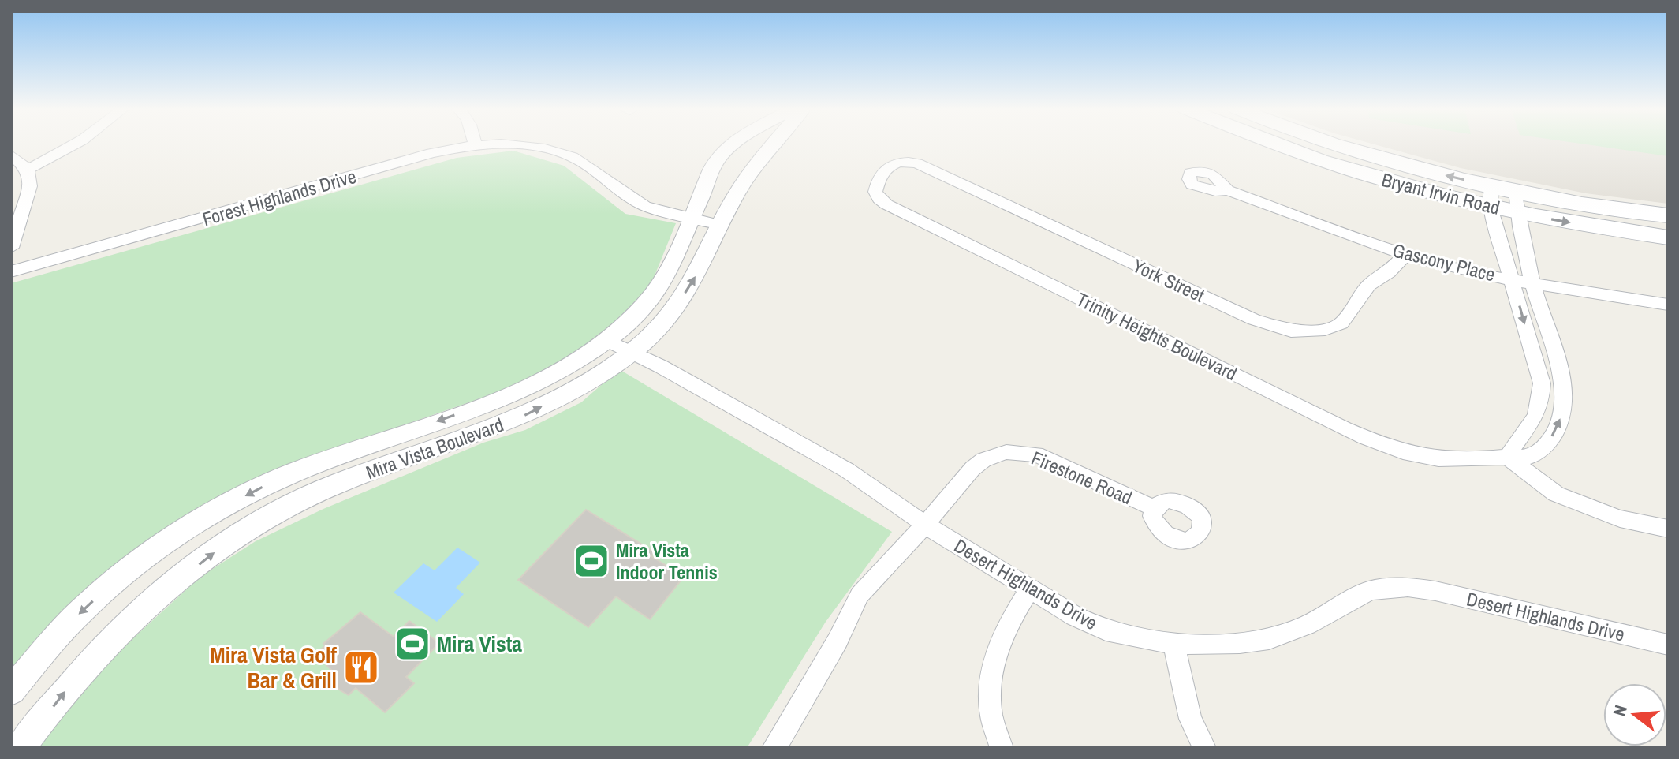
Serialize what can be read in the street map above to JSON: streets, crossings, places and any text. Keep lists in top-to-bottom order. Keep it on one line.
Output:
{"streets":{"main road":["Bryant Irvin Road"],"street":["Forest Highlands Drive","Gascony Place","York Street","Trinity Heights Boulevard","Mira Vista Boulevard","Firestone Road","Desert Highlands Drive"]},"crossings":[["Bryant Irvin Road","Trinity Heights Boulevard"],["Forest Highlands Drive","Mira Vista Boulevard"],["Gascony Place","York Street"],["Gascony Place","Trinity Heights Boulevard"],["York Street","Trinity Heights Boulevard"],["Mira Vista Boulevard","Desert Highlands Drive"],["Firestone Road","Desert Highlands Drive"]],"places":{"sports":["Mira Vista Indoor Tennis","Mira Vista"],"restaurant":["Mira Vista Golf Bar & Grill"]},"north":"left"}
